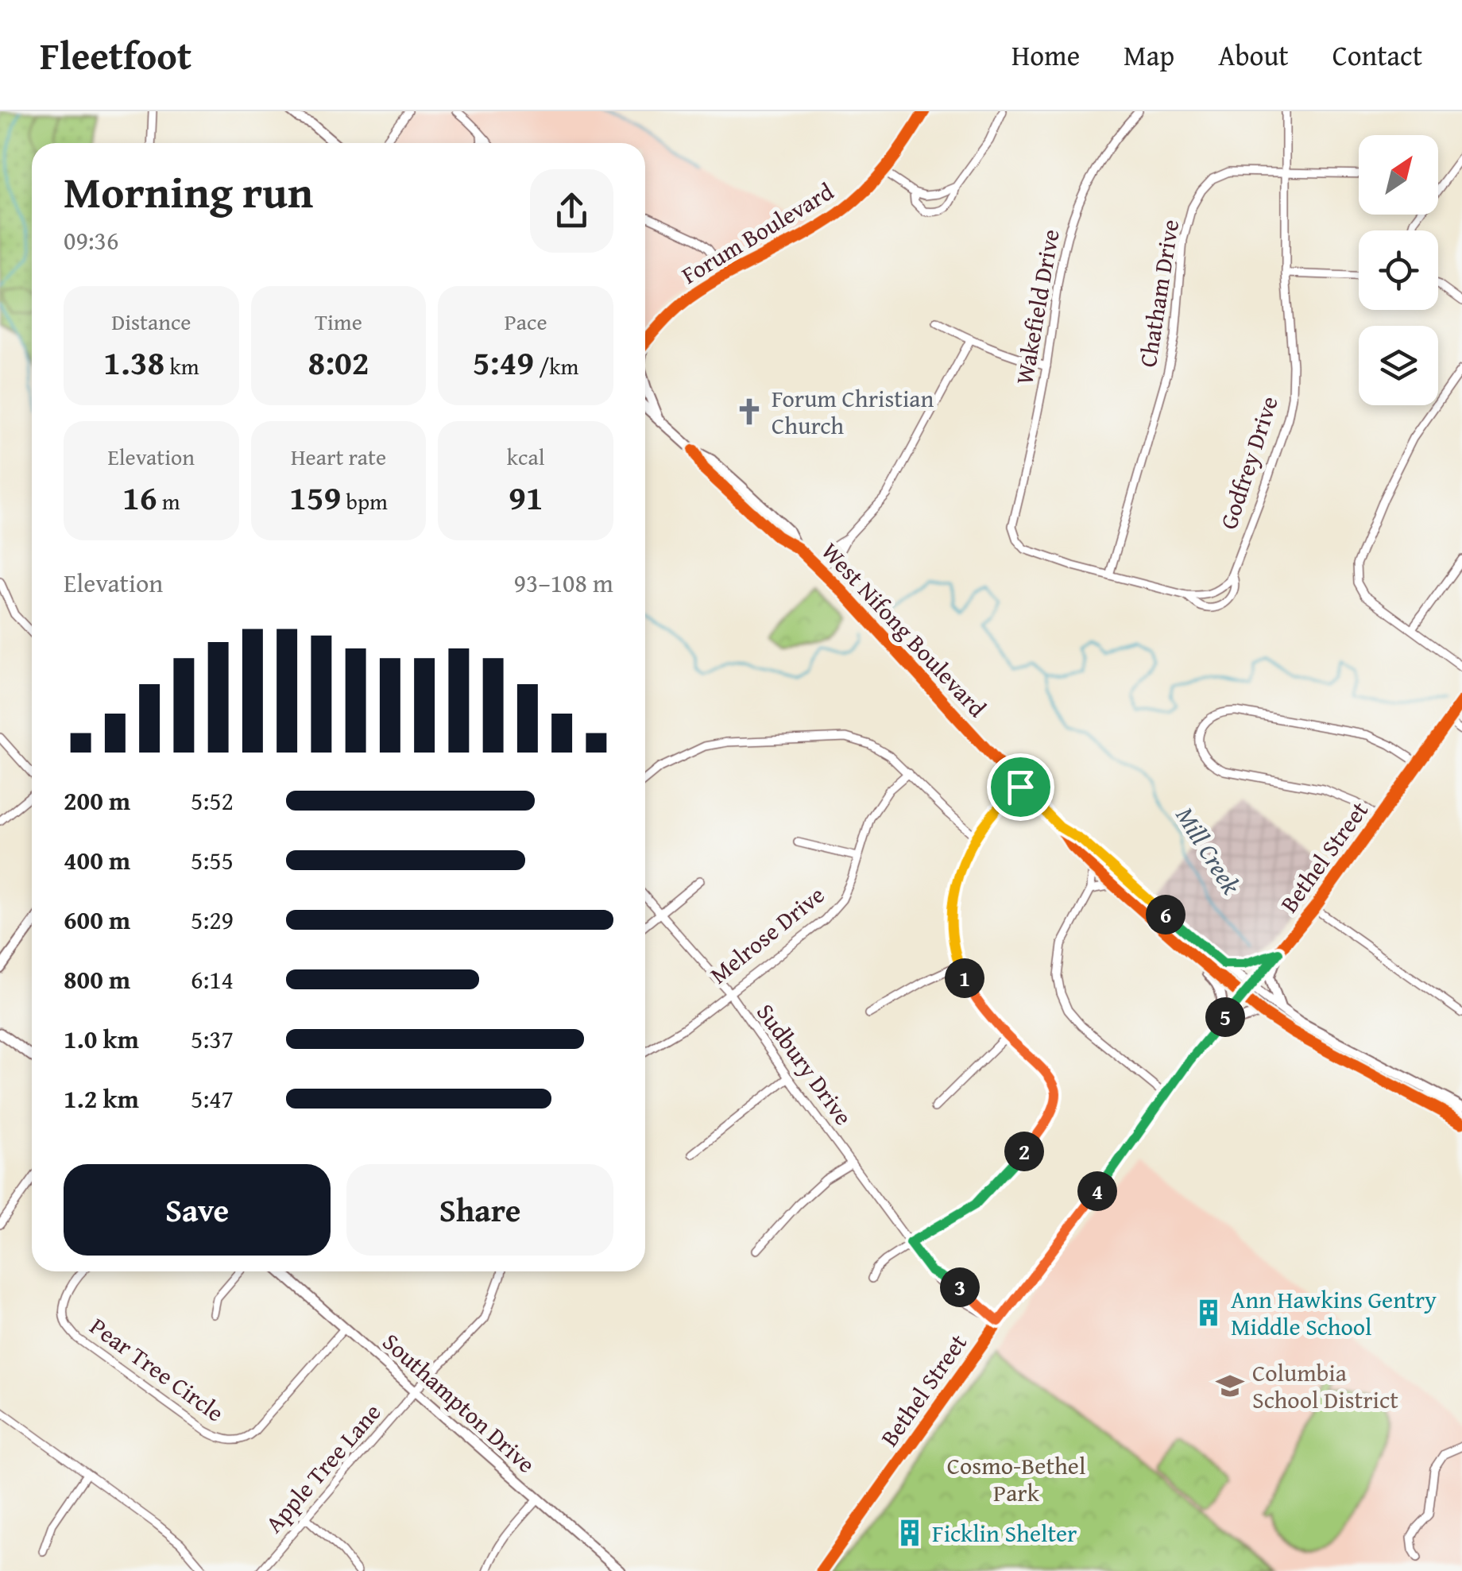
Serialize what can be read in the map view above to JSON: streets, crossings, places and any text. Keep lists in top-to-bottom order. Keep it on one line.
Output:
{"streets":{"main road":["Forum Boulevard","West Nifong Boulevard","Bethel Street","Southampton Drive"],"street":["Chatham Drive","Wakefield Drive","Godfrey Drive","Melrose Drive","Sudbury Drive","Pear Tree Circle","Apple Tree Lane"]},"crossings":[["Chatham Drive","Wakefield Drive"],["Chatham Drive","Godfrey Drive"],["West Nifong Boulevard","Bethel Street"],["Bethel Street","Sudbury Drive"],["Melrose Drive","Sudbury Drive"],["Pear Tree Circle","Southampton Drive"],["Southampton Drive","Apple Tree Lane"]],"water":["Mill Creek"],"parks":["Cosmo-Bethel Park"],"places":{"church":["Forum Christian Church"],"building":["Ann Hawkins Gentry Middle School","Ficklin Shelter"],"school or university":["Columbia School District"]},"north":"top right","page":{"header":"Fleetfoot","nav":["Home","Map","About","Contact"],"heading":["Morning run","09:36"],"stats":[["Distance","1.38 km"],["Time","8:02"],["Pace","5:49 /km"],["Elevation","16 m"],["Heart rate","159 bpm"],["kcal","91"]],"chart":["Elevation","93–108 m"],"list":[{"name":"200 m","note":"5:52"},{"name":"400 m","note":"5:55"},{"name":"600 m","note":"5:29"},{"name":"800 m","note":"6:14"},{"name":"1.0 km","note":"5:37"},{"name":"1.2 km","note":"5:47"}],"pins":["6","1","5","2","4","3"],"buttons":["Save","Share"]}}
